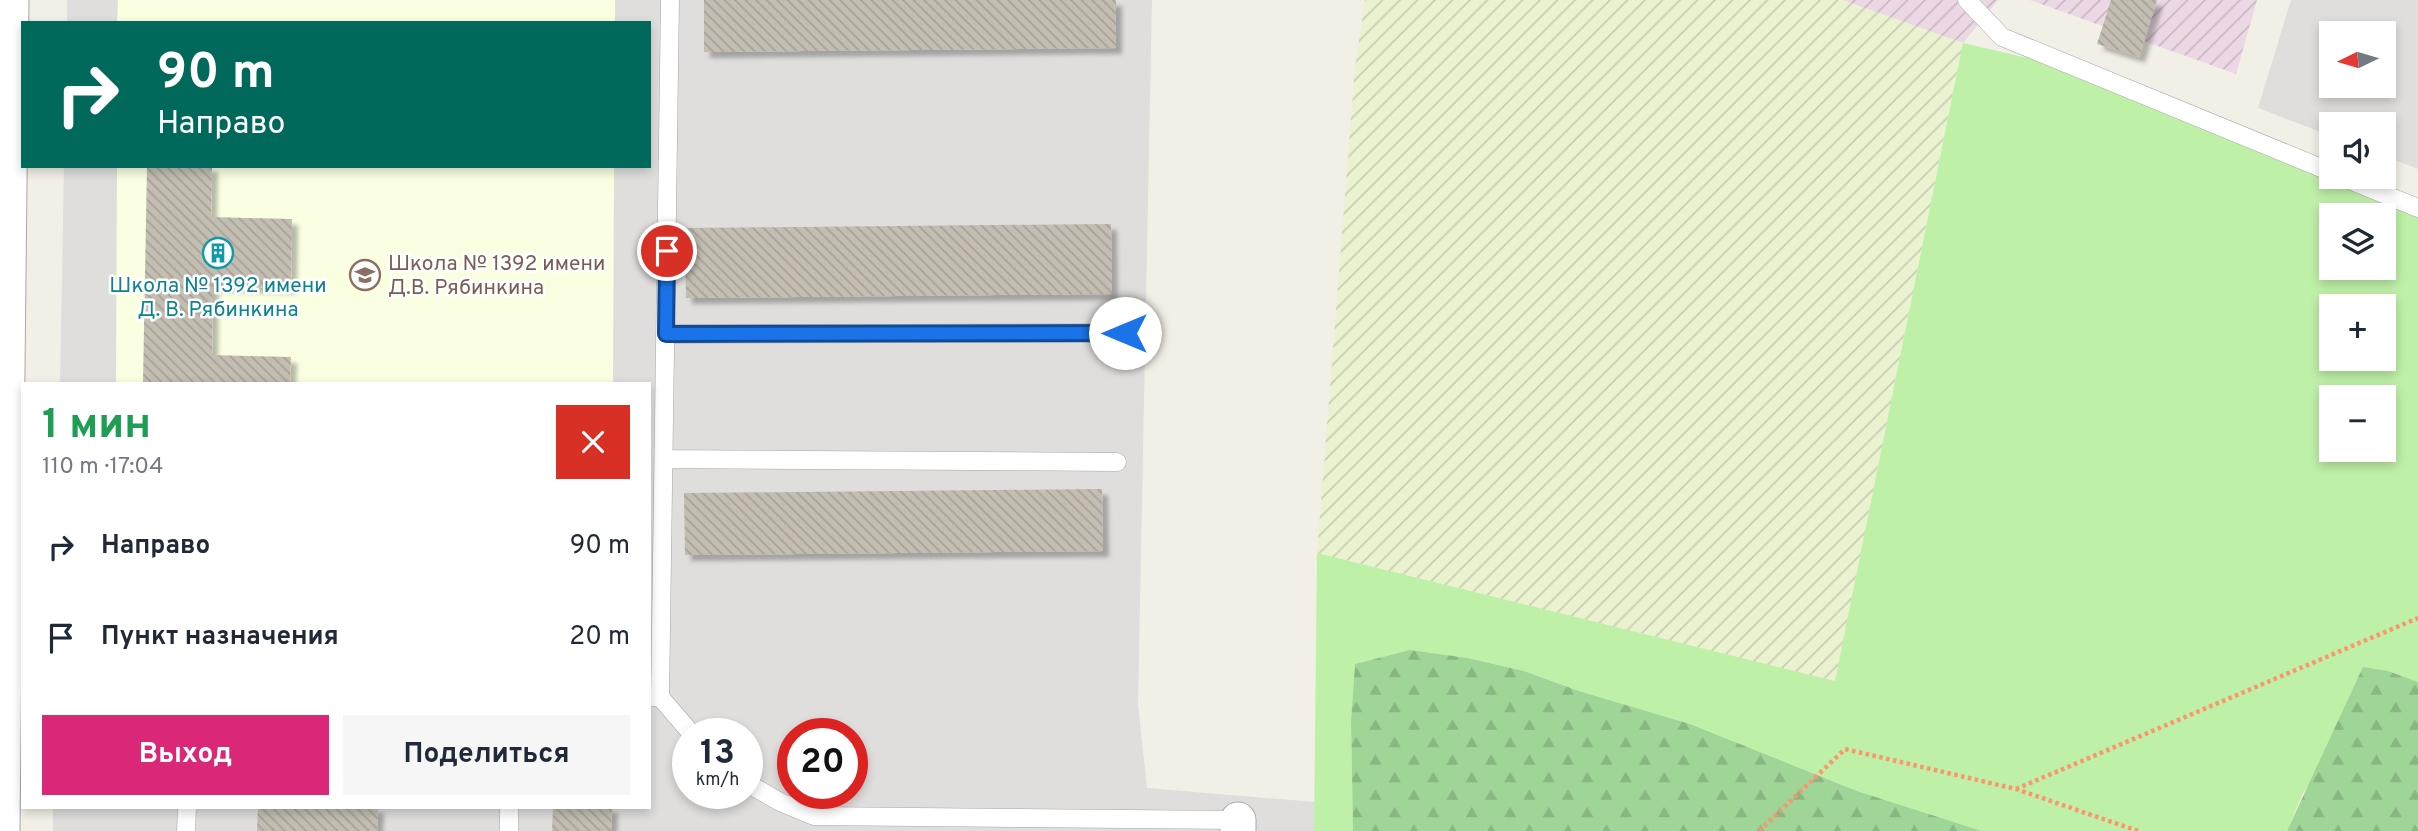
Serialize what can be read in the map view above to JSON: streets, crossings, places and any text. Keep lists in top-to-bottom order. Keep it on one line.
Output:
{"places":{"building":["Школа № 1392 имени Д. В. Рябинкина"],"school or university":["Школа № 1392 имени Д.В. Рябинкина"]},"north":"left","page":{"map_buttons":["+","−"],"turn":["90 m","Направо"],"heading":["1 мин","110 m · 17:04"],"list":[{"name":"Направо","value":"90 m"},{"name":"Пункт назначения","value":"20 m"}],"buttons":["Выход","Поделиться"],"speed":"13 km/h","limit":"20"}}
